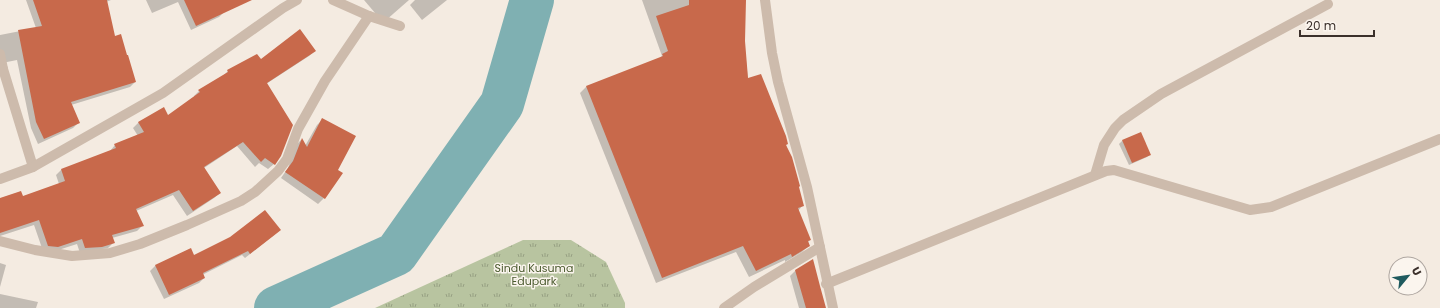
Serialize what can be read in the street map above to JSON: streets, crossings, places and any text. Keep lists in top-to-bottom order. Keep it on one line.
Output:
{"parks":["Sindu Kusuma Edupark"],"scale_bar":"20 m","north":"top right"}
